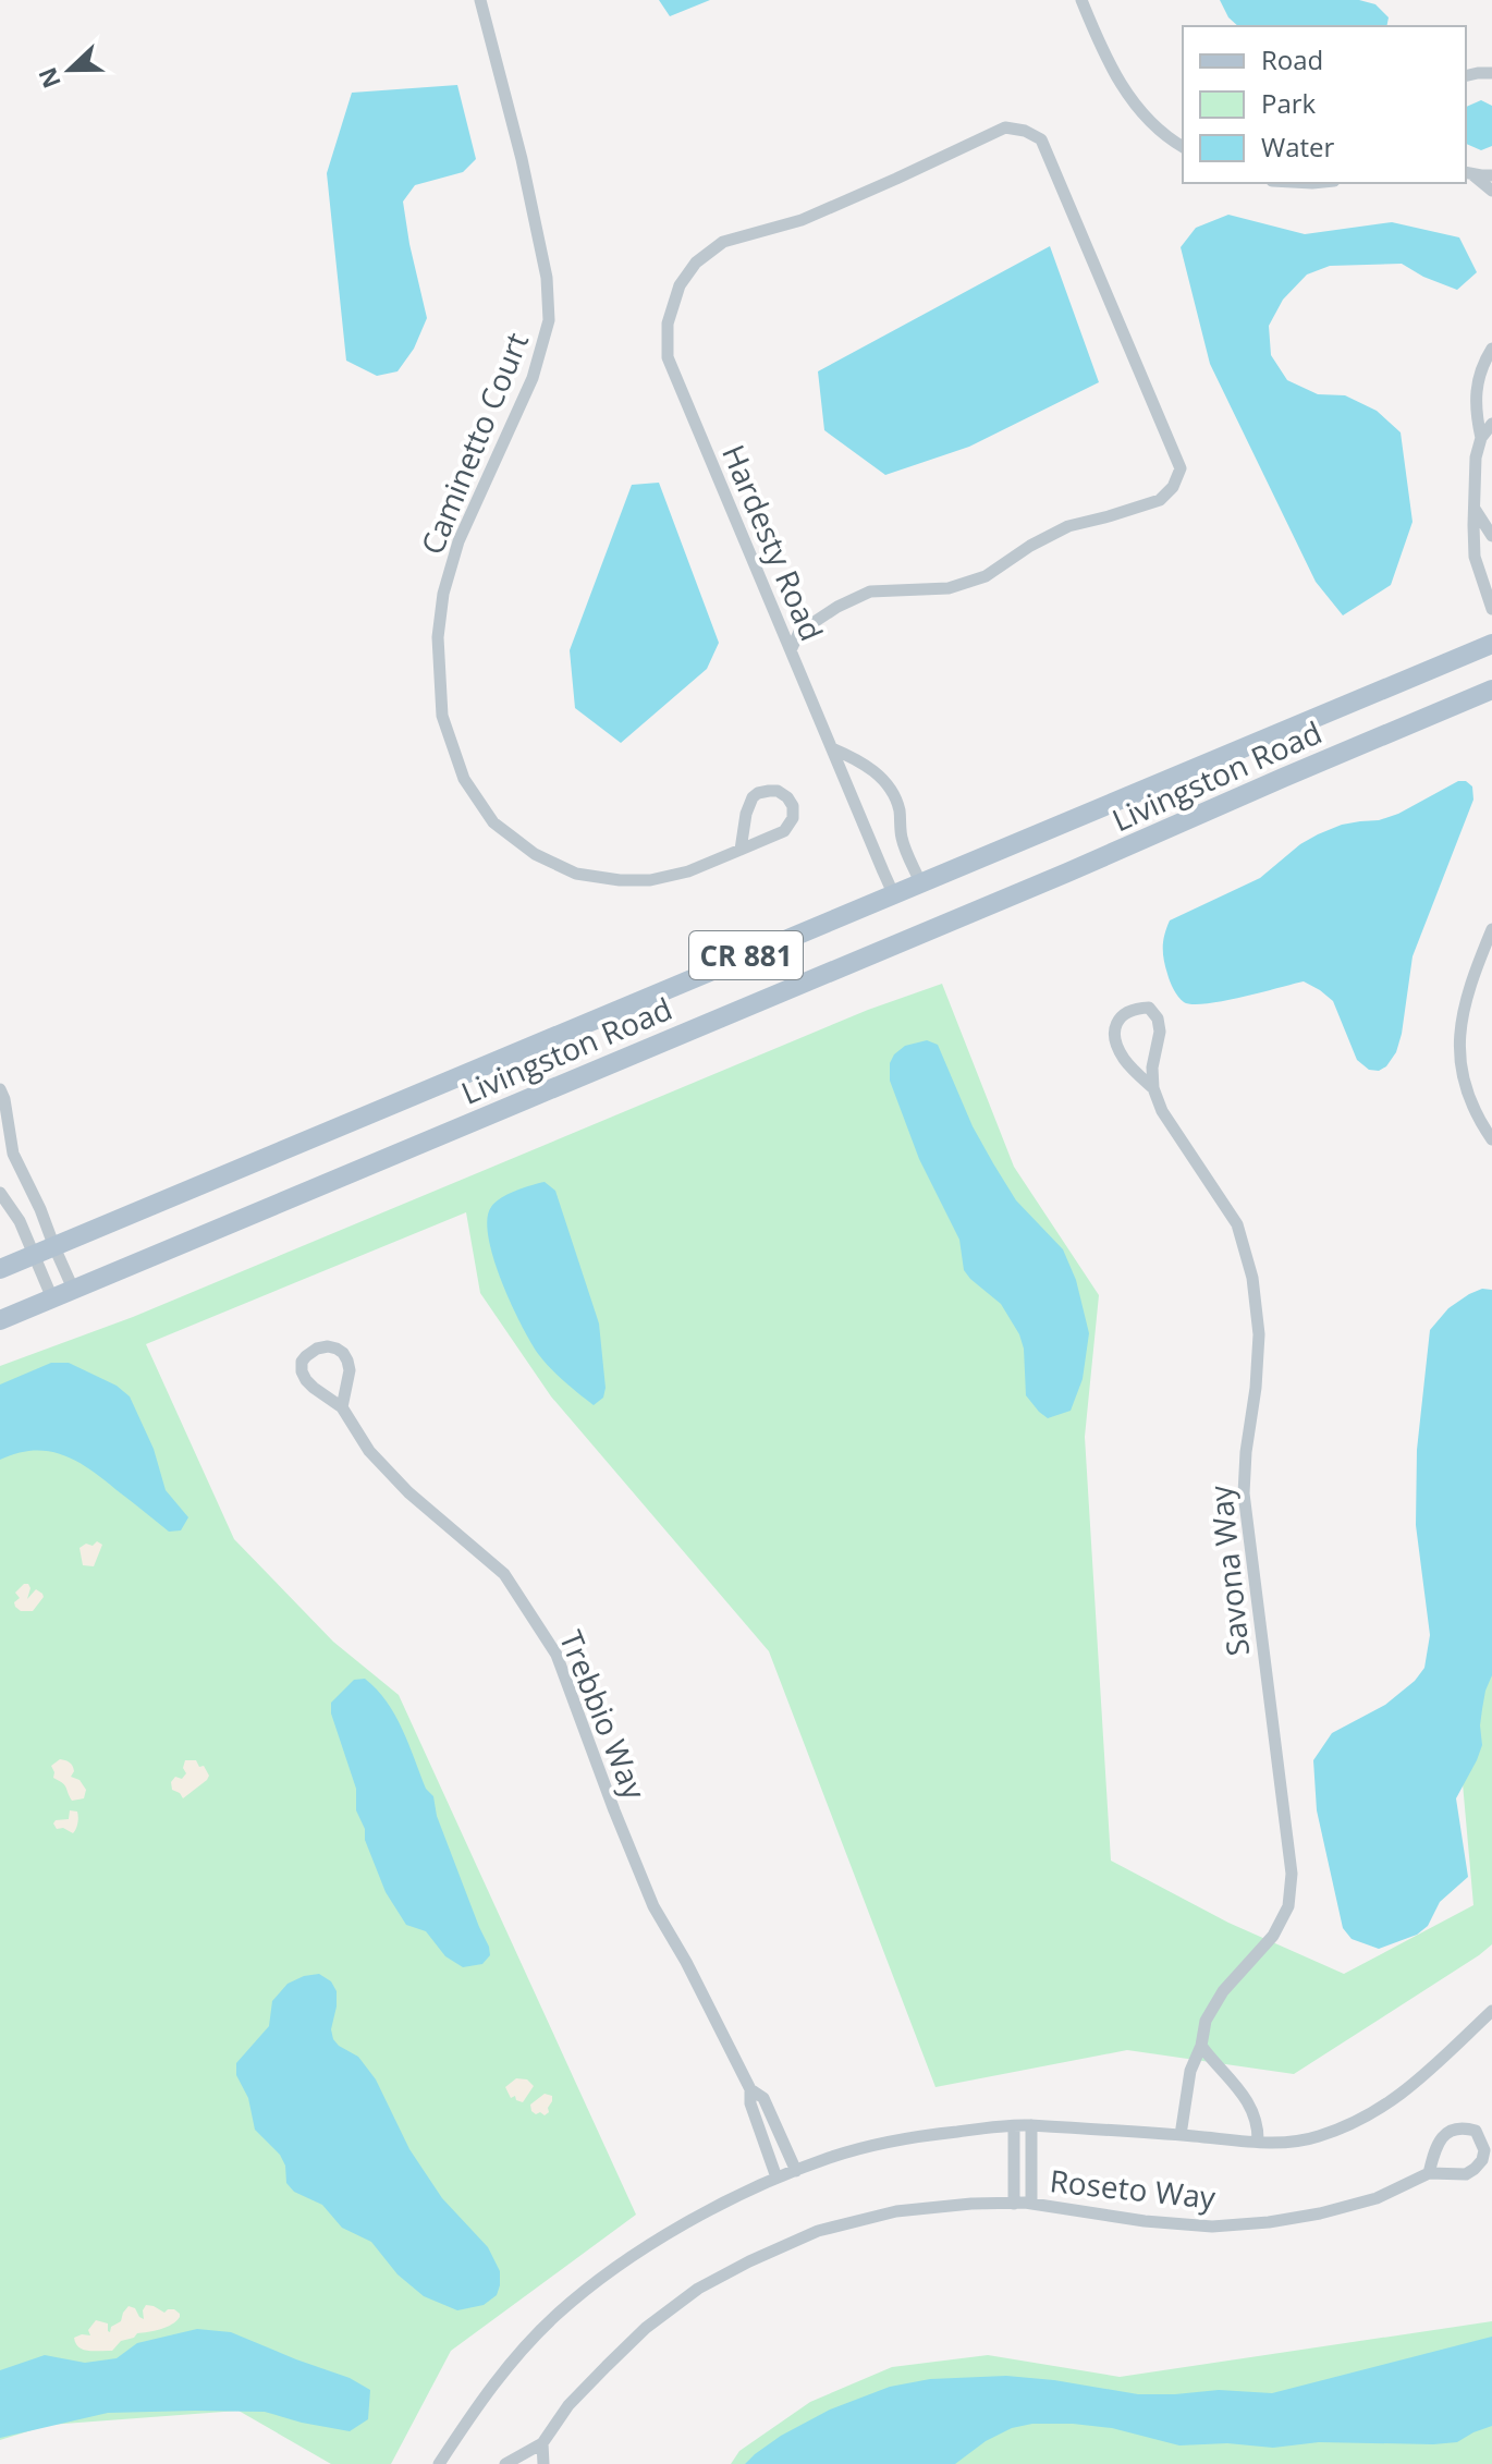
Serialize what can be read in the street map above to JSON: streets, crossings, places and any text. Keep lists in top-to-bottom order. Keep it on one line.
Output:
{"streets":{"main road":["Livingston Road","CR 881"],"street":["Caminetto Court","Hardesty Road","Savona Way","Trebbio Way","Roseto Way"]},"crossings":[["Hardesty Road","Livingston Road"]],"legend":["Road","Park","Water"],"north":"left"}
